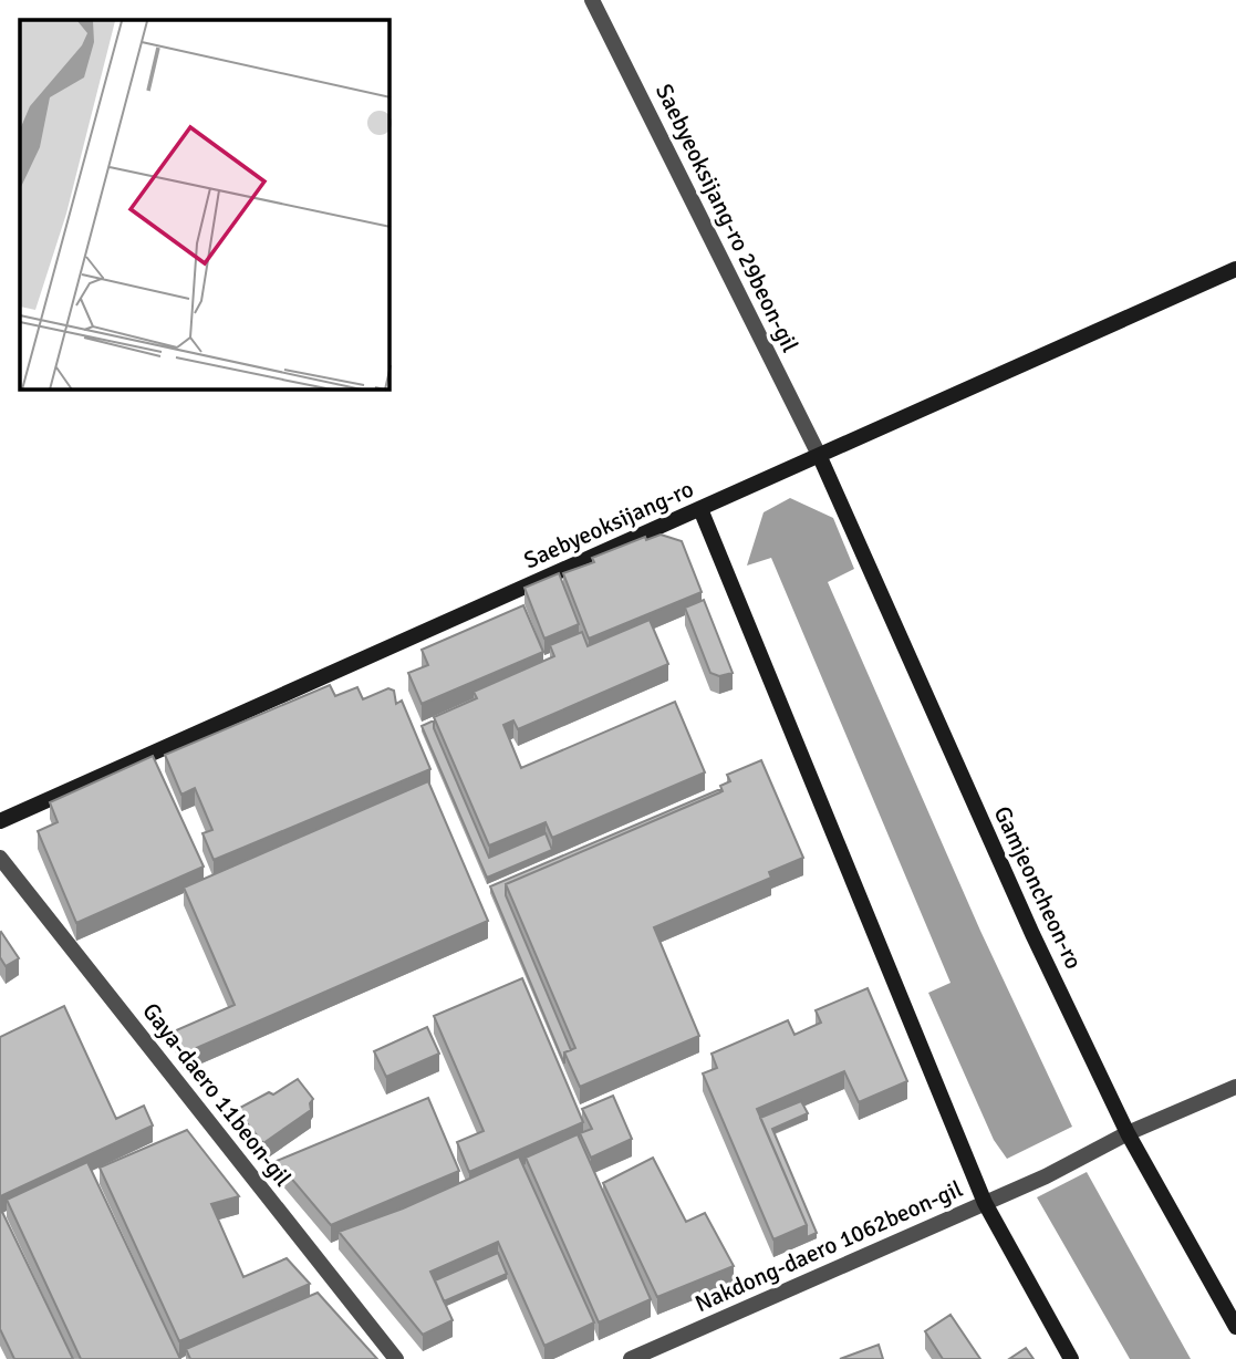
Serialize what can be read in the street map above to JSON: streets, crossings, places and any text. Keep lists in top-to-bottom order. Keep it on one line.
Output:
{"streets":{"street":["Saebyeoksijang-ro 29beon-gil","Saebyeoksijang-ro","Gamjeoncheon-ro","Gaya-daero 11beon-gil","Nakdong-daero 1062beon-gil"]},"crossings":[["Saebyeoksijang-ro 29beon-gil","Saebyeoksijang-ro"],["Saebyeoksijang-ro 29beon-gil","Gamjeoncheon-ro"],["Saebyeoksijang-ro","Gamjeoncheon-ro"],["Gamjeoncheon-ro","Nakdong-daero 1062beon-gil"]]}
